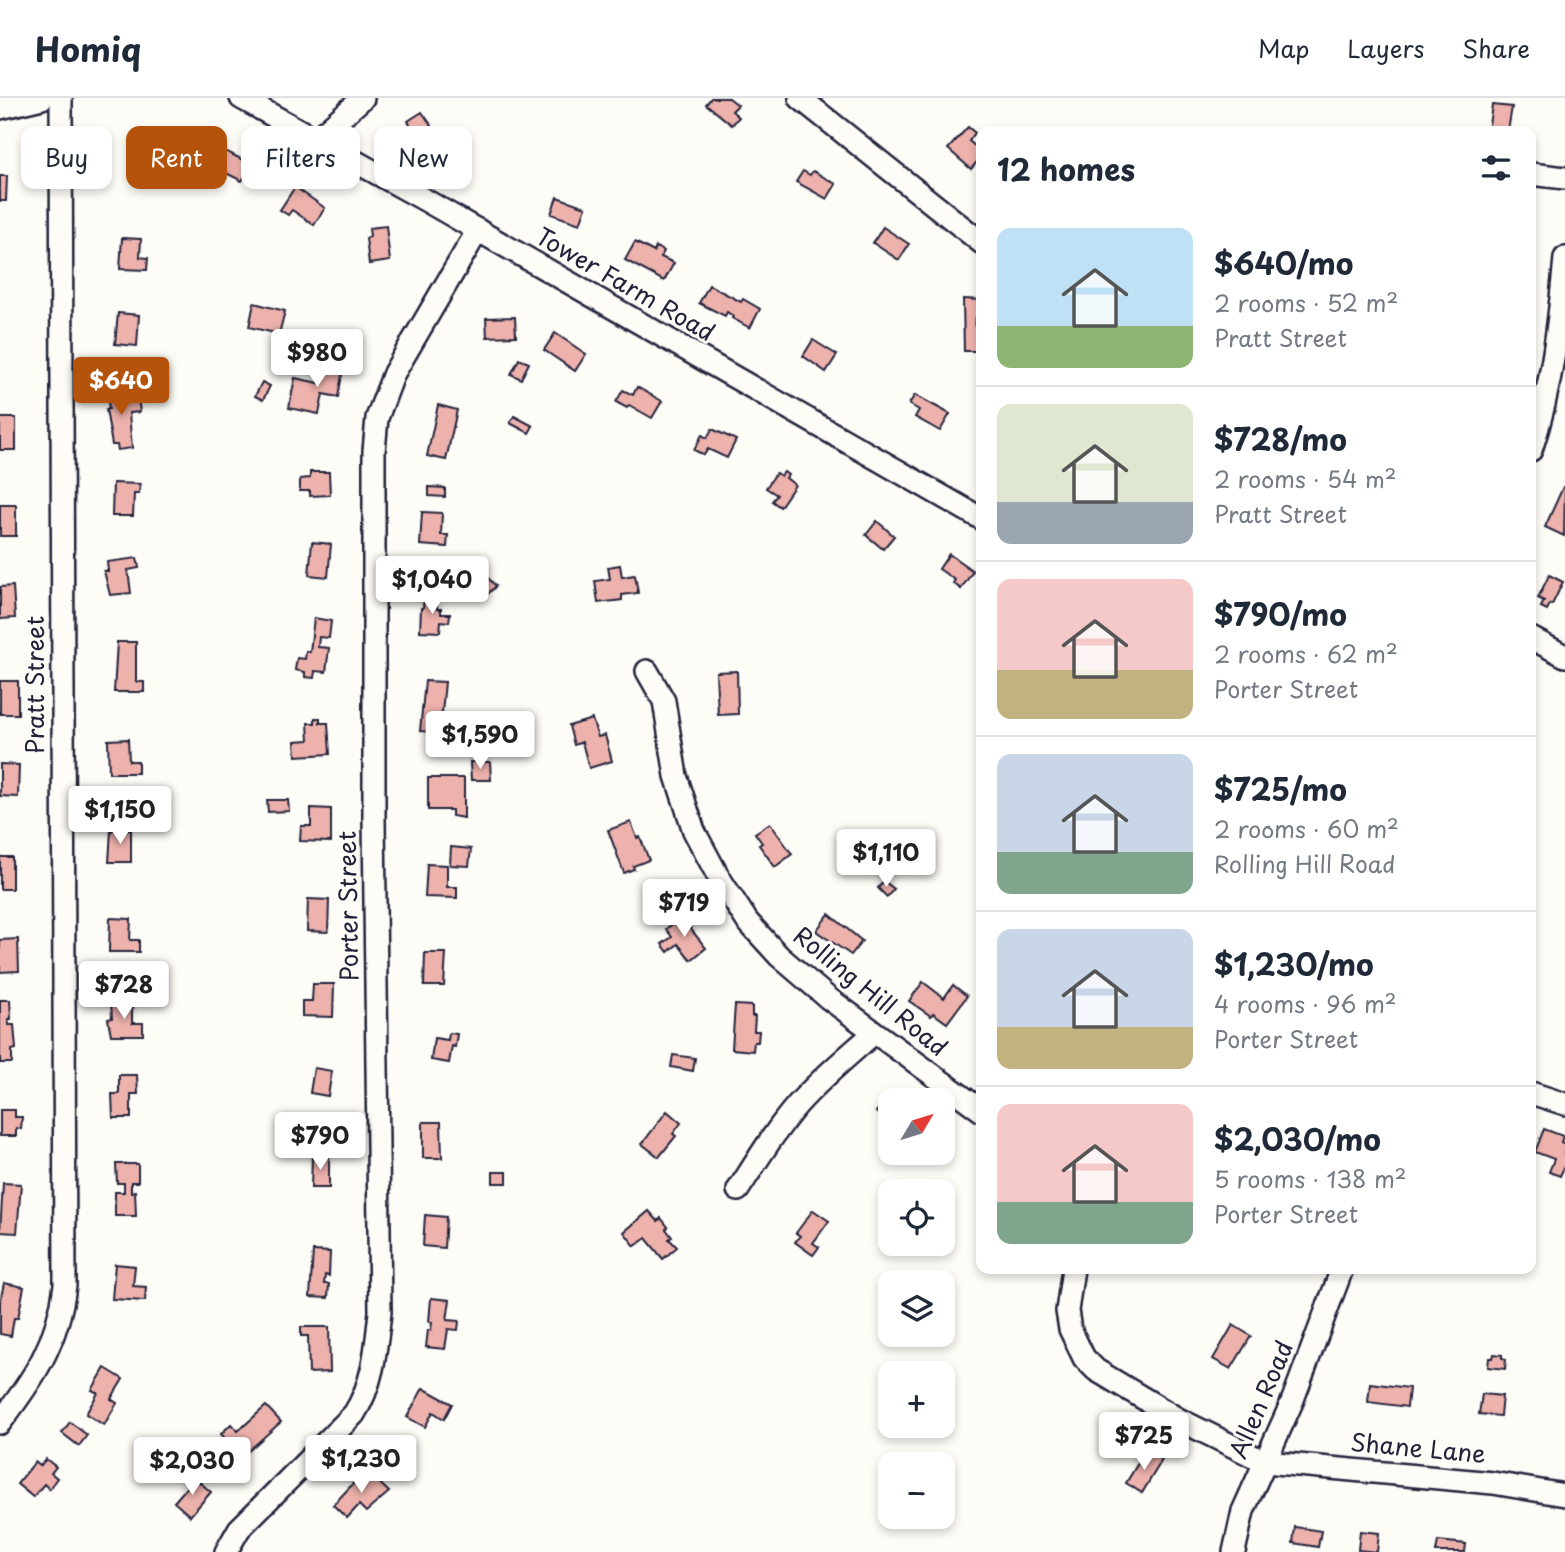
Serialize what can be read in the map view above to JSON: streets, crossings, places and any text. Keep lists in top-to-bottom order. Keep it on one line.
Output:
{"streets":{"street":["Tower Farm Road","Pratt Street","Porter Street","Rolling Hill Road","Allen Road","Shane Lane"]},"crossings":[["Tower Farm Road","Porter Street"],["Allen Road","Shane Lane"]],"north":"top right","page":{"header":"Homiq","nav":["Map","Layers","Share"],"chip":["Buy","Rent","Filters","New"],"heading":"12 homes","list":[{"name":"$640/mo","note":"2 rooms · 52 m² · Pratt Street"},{"name":"$728/mo","note":"2 rooms · 54 m² · Pratt Street"},{"name":"$790/mo","note":"2 rooms · 62 m² · Porter Street"},{"name":"$725/mo","note":"2 rooms · 60 m² · Rolling Hill Road"},{"name":"$1,230/mo","note":"4 rooms · 96 m² · Porter Street"},{"name":"$2,030/mo","note":"5 rooms · 138 m² · Porter Street"}],"price":["$980","$640","$1,040","$1,590","$1,150","$1,110","$719","$728","$790","$725","$1,230","$2,030"],"map_buttons":["+","−"]}}
